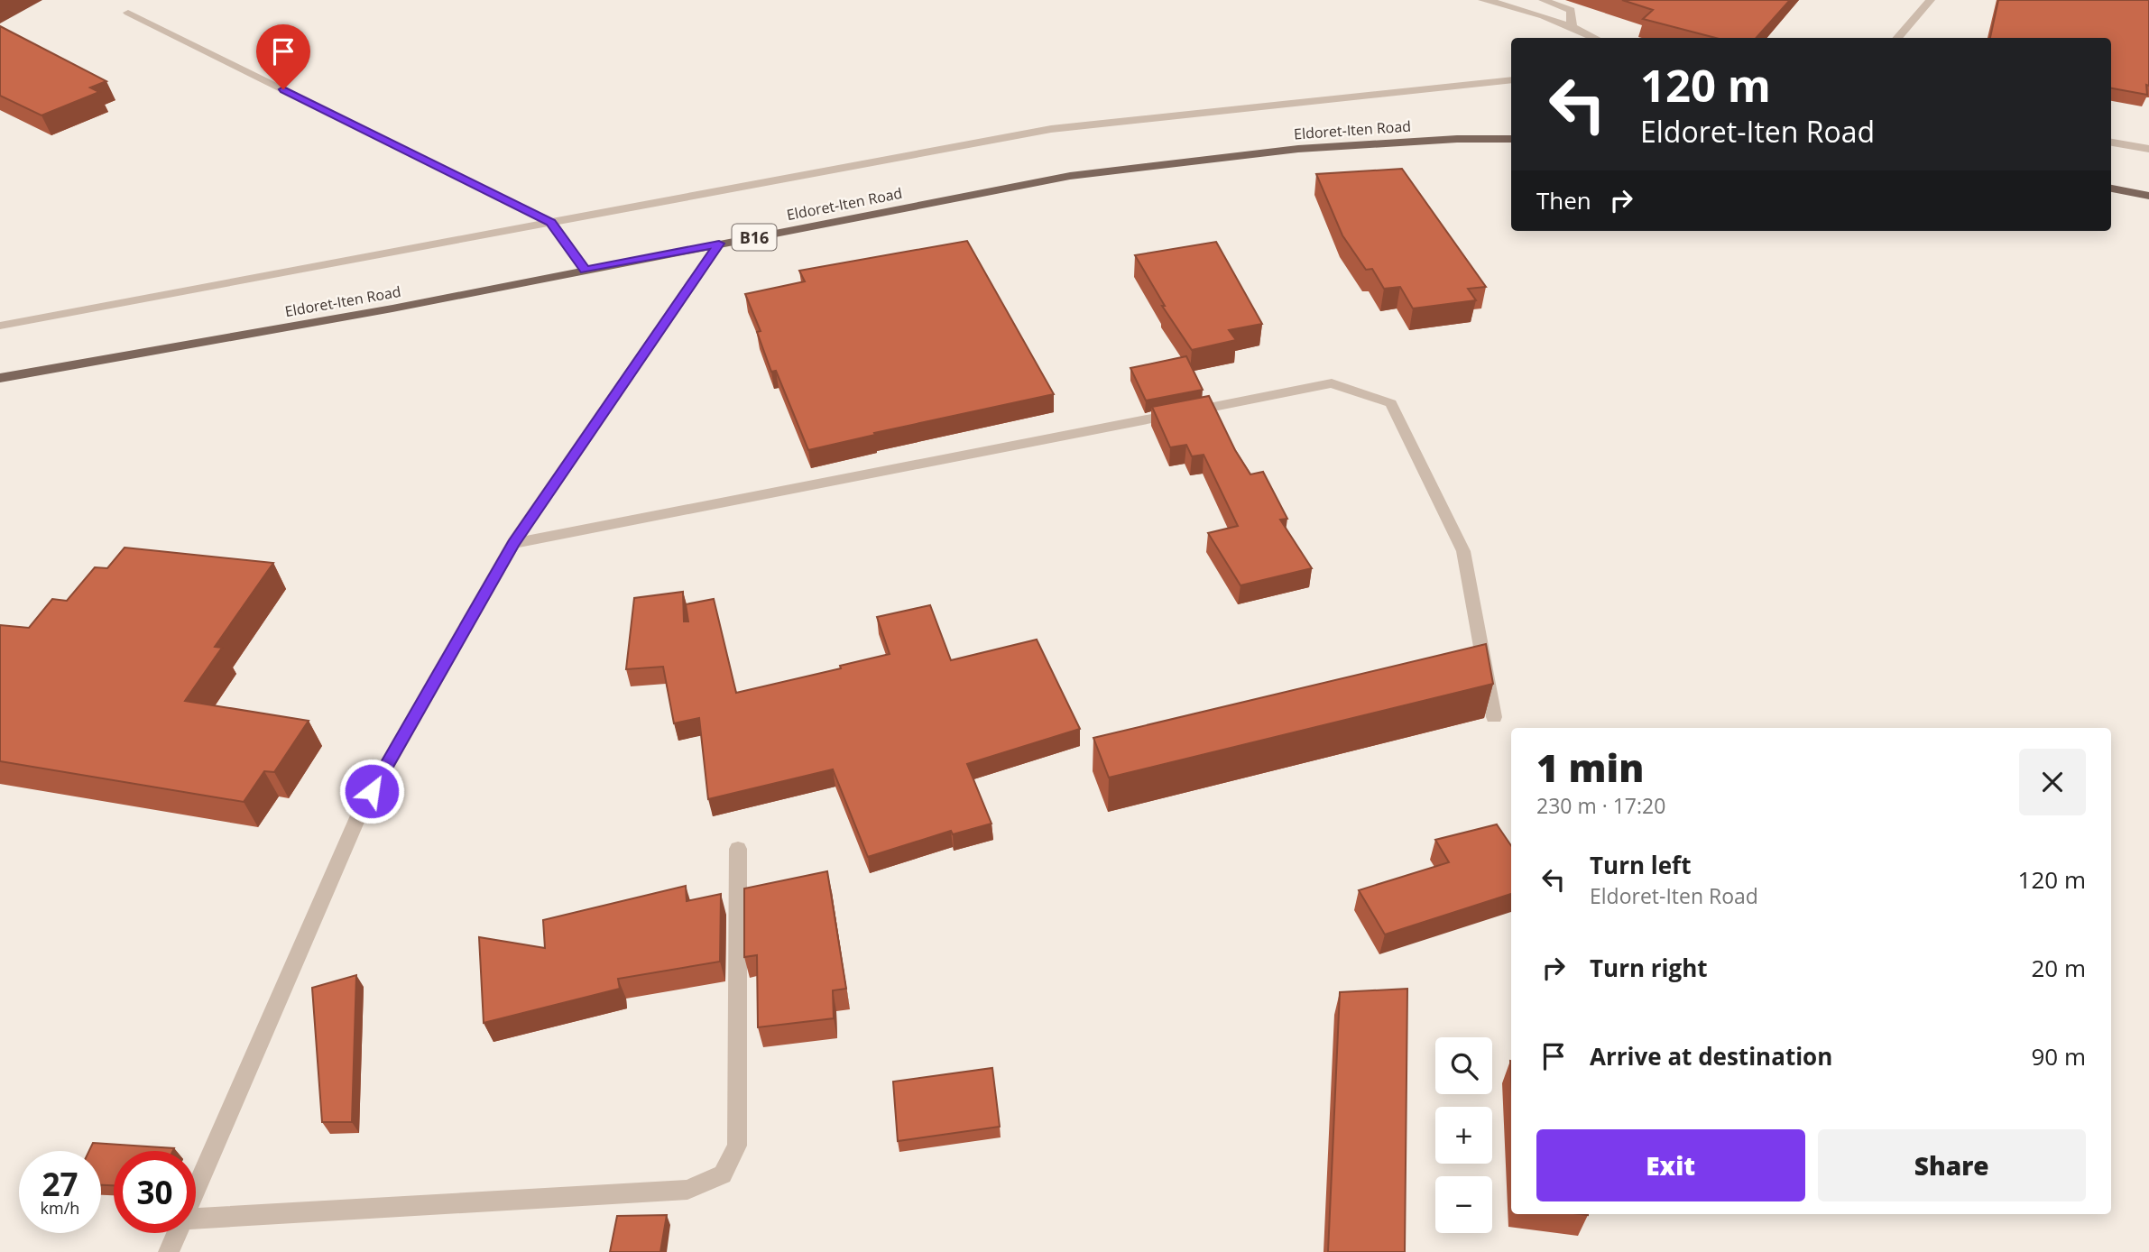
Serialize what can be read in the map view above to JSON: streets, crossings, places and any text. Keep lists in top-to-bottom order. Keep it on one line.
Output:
{"streets":{"main road":["Eldoret-Iten Road","B16"]},"page":{"turn":["120 m","Eldoret-Iten Road"],"then":"Then","heading":["1 min","230 m · 17:20"],"list":[{"name":"Turn left","note":"Eldoret-Iten Road","value":"120 m"},{"name":"Turn right","value":"20 m"},{"name":"Arrive at destination","value":"90 m"}],"map_buttons":["+","−"],"buttons":["Exit","Share"],"speed":"27 km/h","limit":"30"}}
